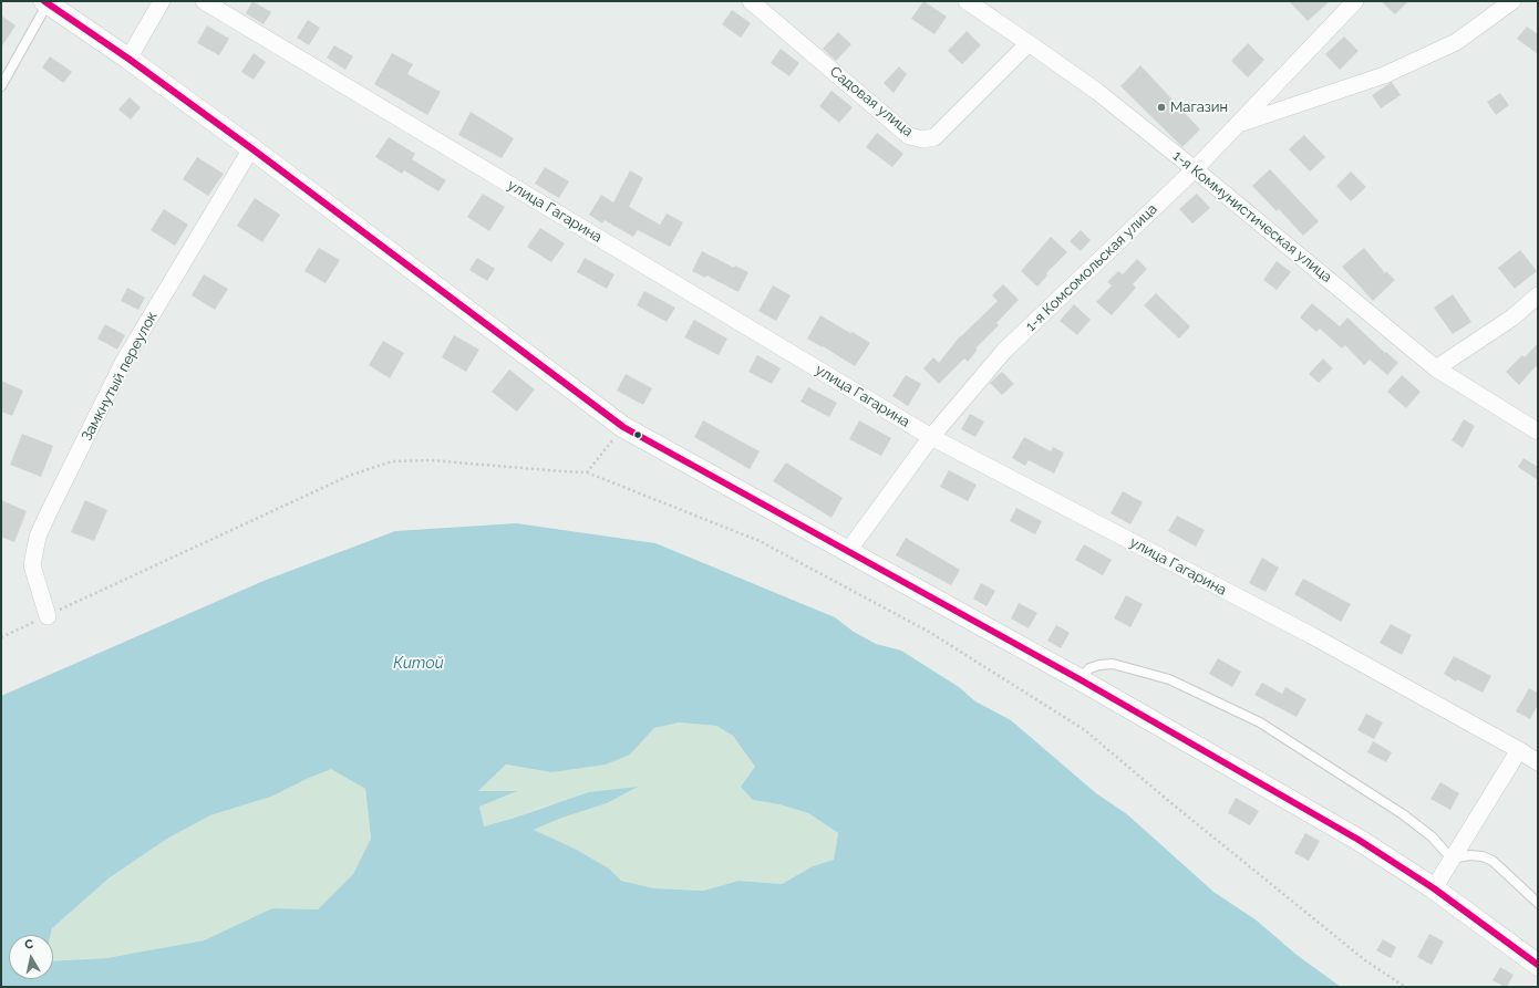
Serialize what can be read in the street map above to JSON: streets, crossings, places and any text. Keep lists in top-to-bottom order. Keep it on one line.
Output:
{"streets":{"street":["Садовая улица","улица Гагарина","1-я Коммунистическая улица","1-я Комсомольская улица","Замкнутый переулок"]},"crossings":[["Садовая улица","1-я Коммунистическая улица"],["улица Гагарина","1-я Комсомольская улица"],["1-я Коммунистическая улица","1-я Комсомольская улица"]],"water":["Китой"],"places":["Магазин"],"north":"top"}
